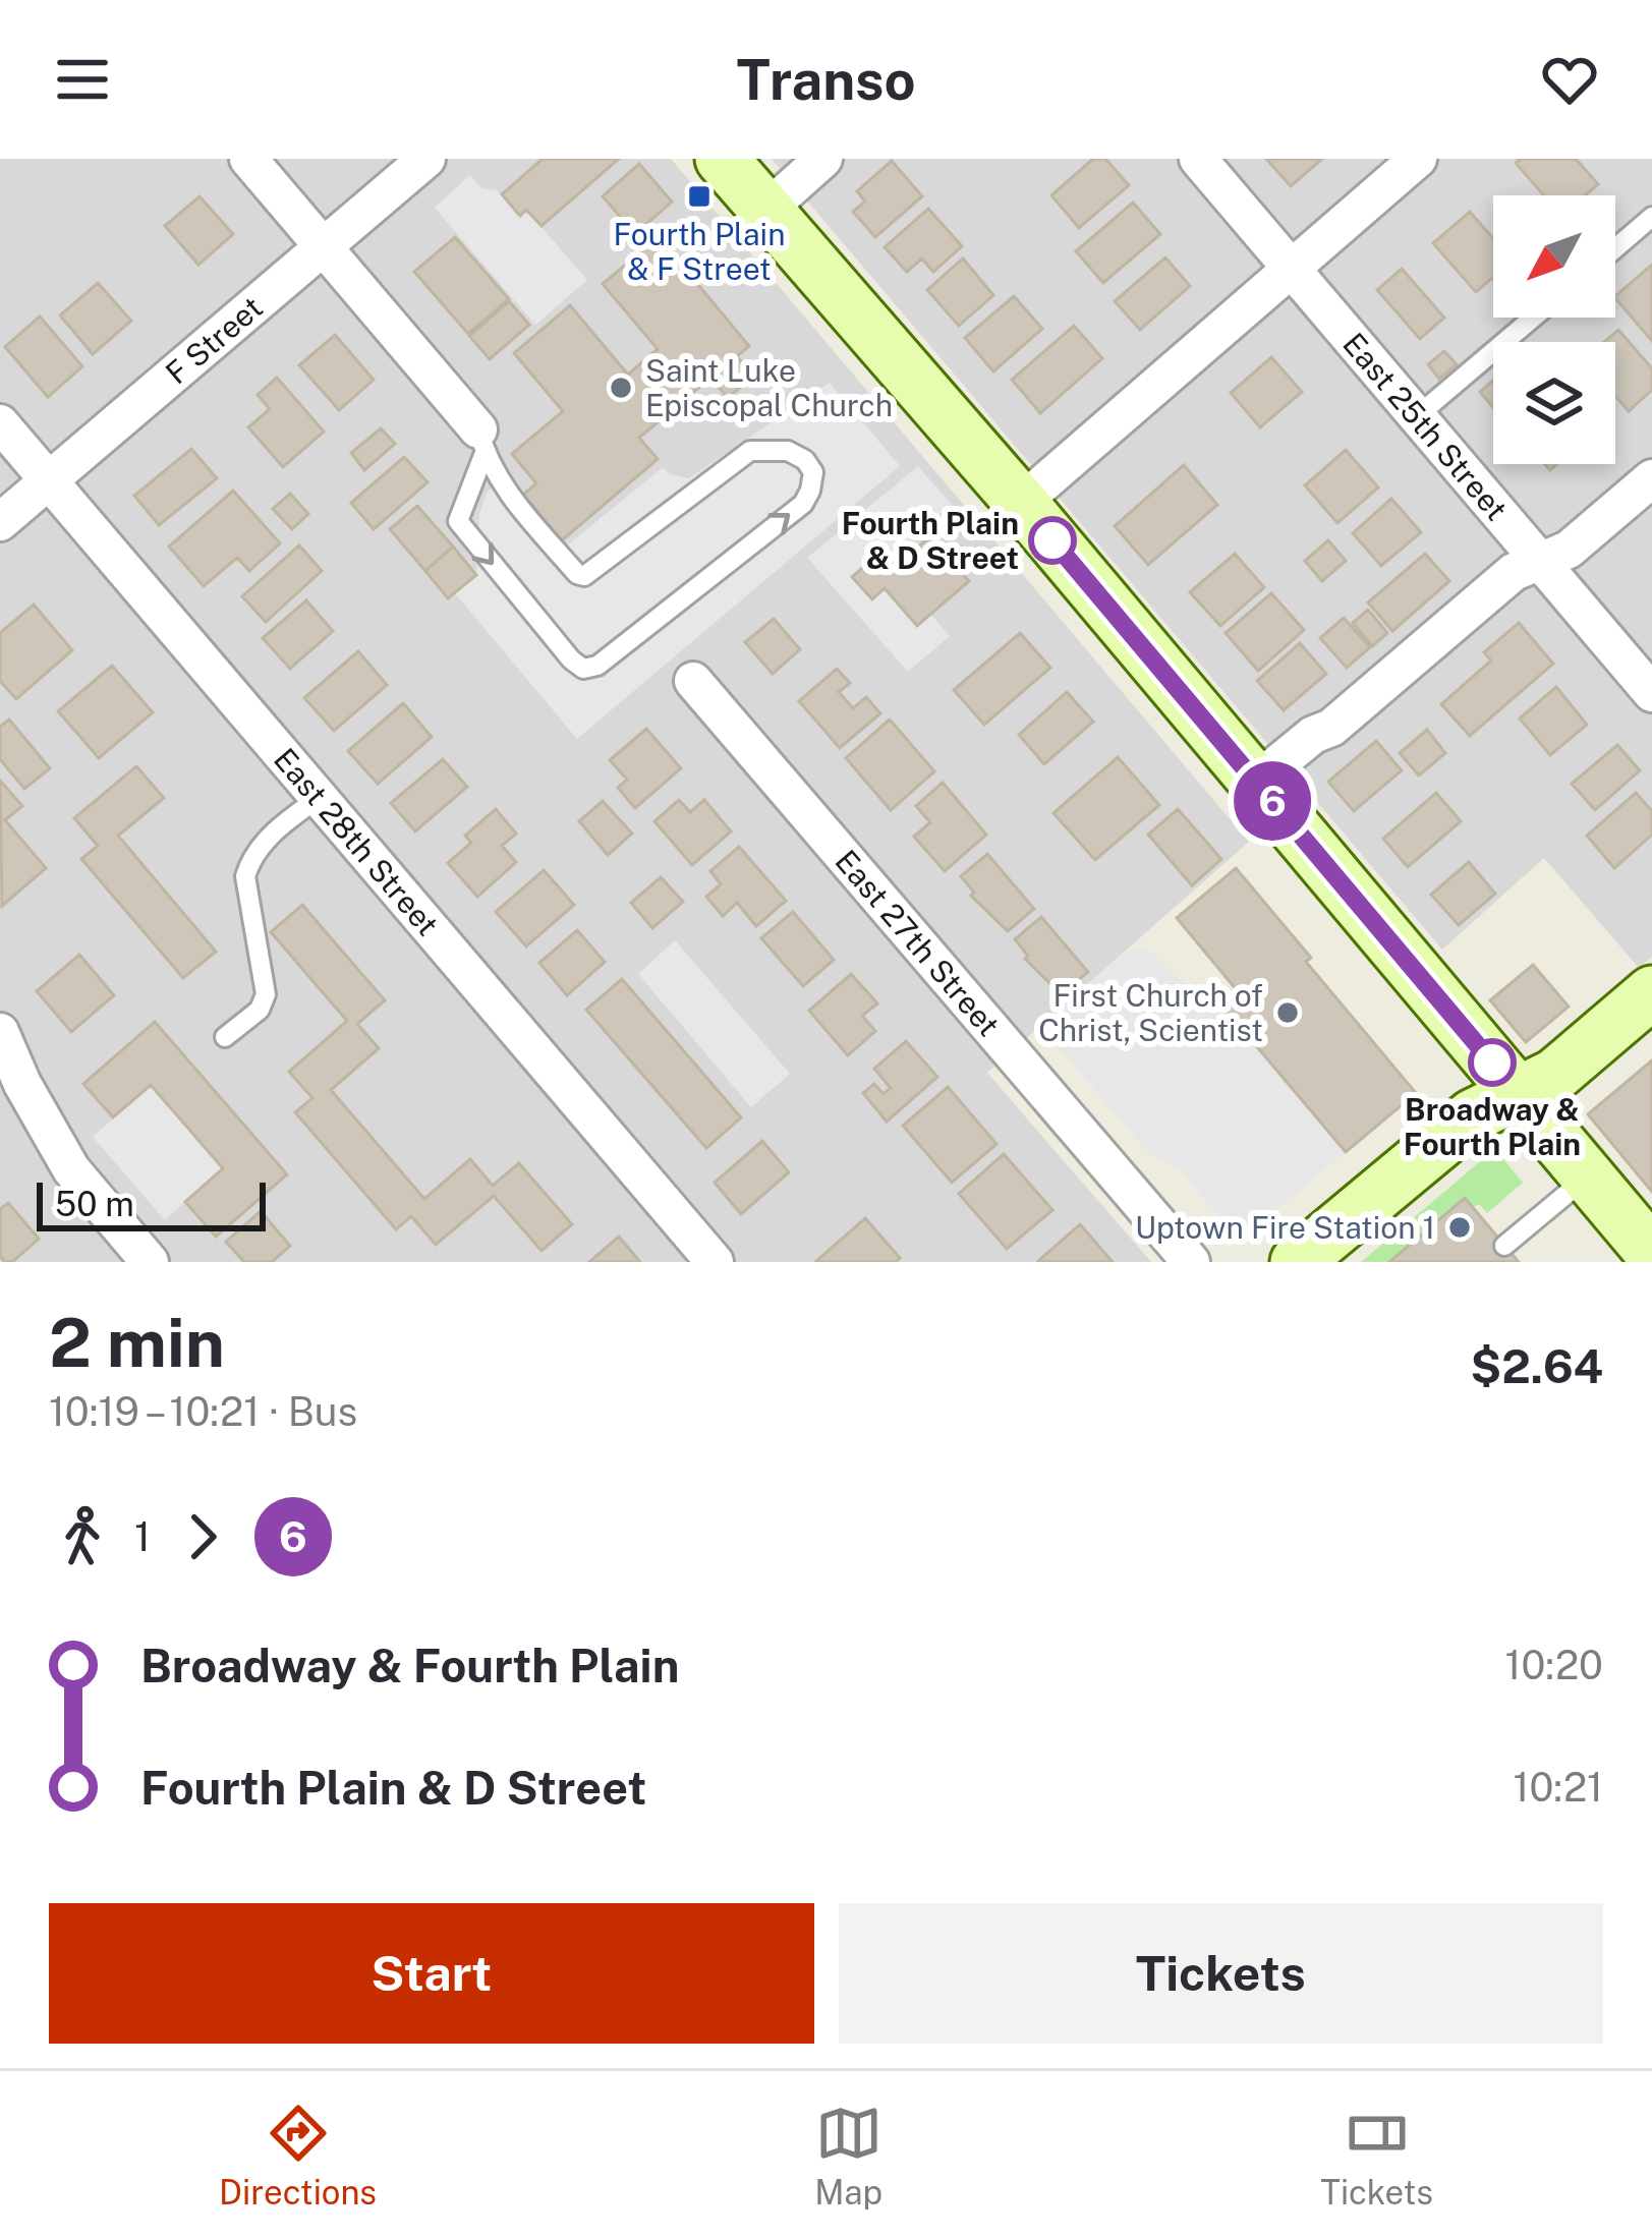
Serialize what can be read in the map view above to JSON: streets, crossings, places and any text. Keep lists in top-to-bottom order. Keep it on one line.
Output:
{"streets":{"street":["F Street","East 25th Street","East 28th Street","East 27th Street"]},"crossings":[["F Street","East 28th Street"]],"places":{"transit":["Fourth Plain & F Street"],"other":["Saint Luke Episcopal Church","Fourth Plain & D Street","First Church of Christ, Scientist","Broadway & Fourth Plain","Uptown Fire Station 1"]},"lines":["bus line 6"],"scale_bar":"50 m","north":"bottom left","page":{"header":"Transo","on_map":"6","scale":"50 m","heading":["2 min","10:19 – 10:21 · Bus","$2.64"],"legs":["1","6"],"list":[{"name":"Broadway & Fourth Plain","value":"10:20"},{"name":"Fourth Plain & D Street","value":"10:21"}],"buttons":["Start","Tickets"],"tabs":["Directions","Map","Tickets"]}}
